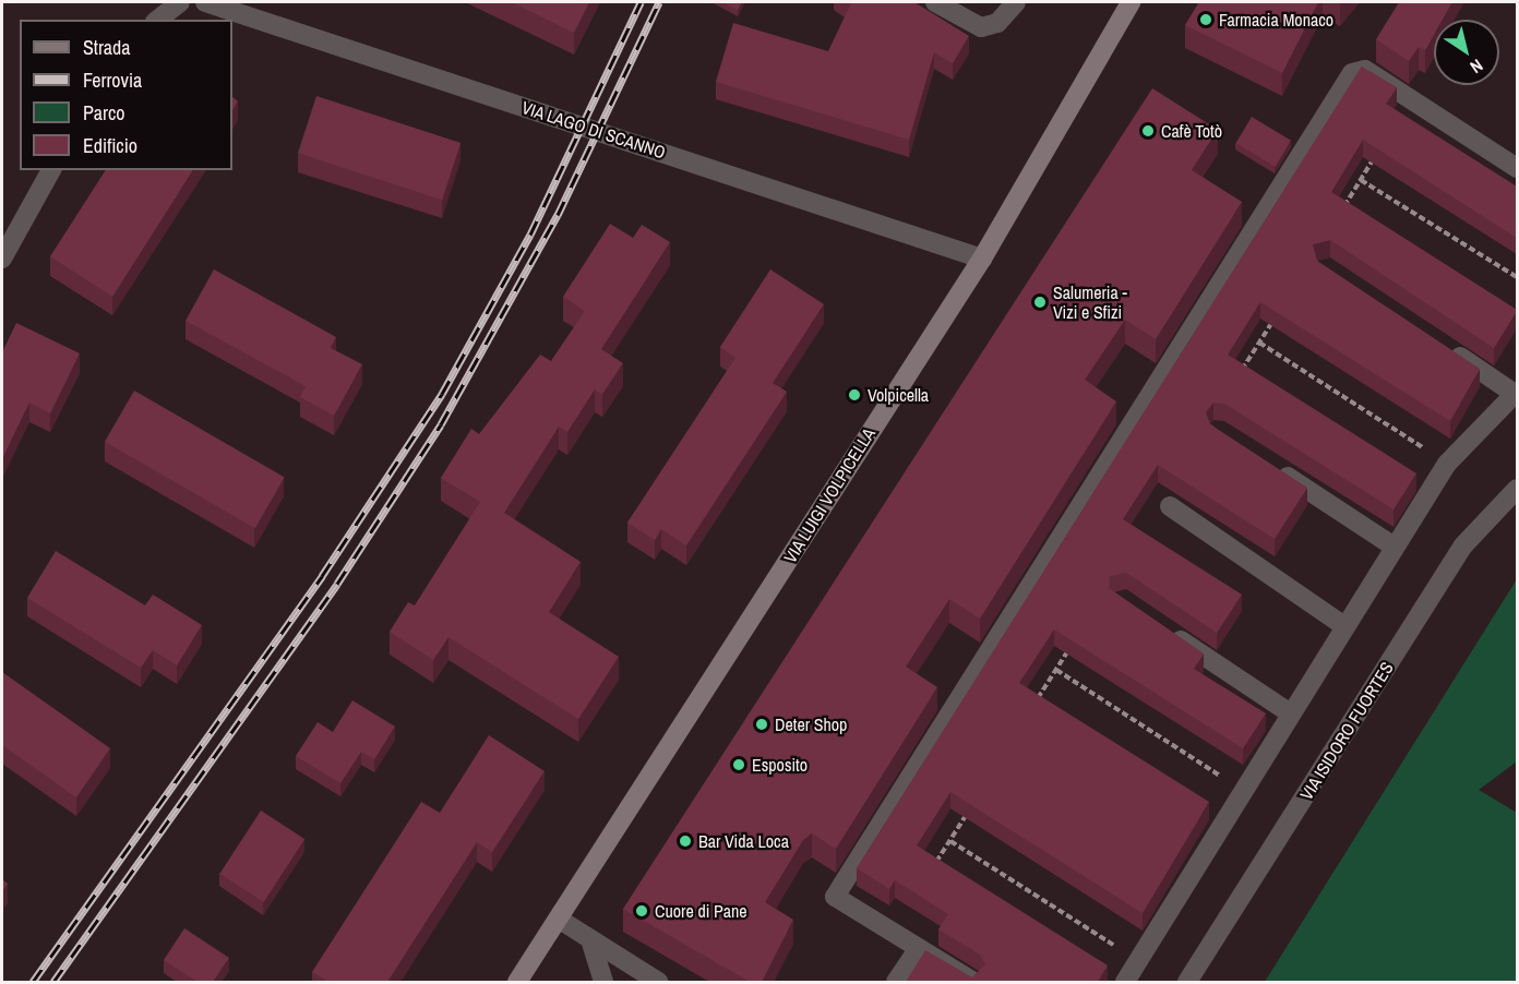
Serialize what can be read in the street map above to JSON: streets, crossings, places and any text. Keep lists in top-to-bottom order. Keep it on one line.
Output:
{"streets":{"street":["VIA LAGO DI SCANNO","VIA LUIGI VOLPICELLA","VIA ISIDORO FUORTES"]},"crossings":[["VIA LAGO DI SCANNO","VIA LUIGI VOLPICELLA"]],"places":["Farmacia Monaco","Cafè Totò","Salumeria - Vizi e Sfizi","Volpicella","Deter Shop","Esposito","Bar Vida Loca","Cuore di Pane"],"legend":["Strada","Ferrovia","Parco","Edificio"],"north":"bottom right"}
